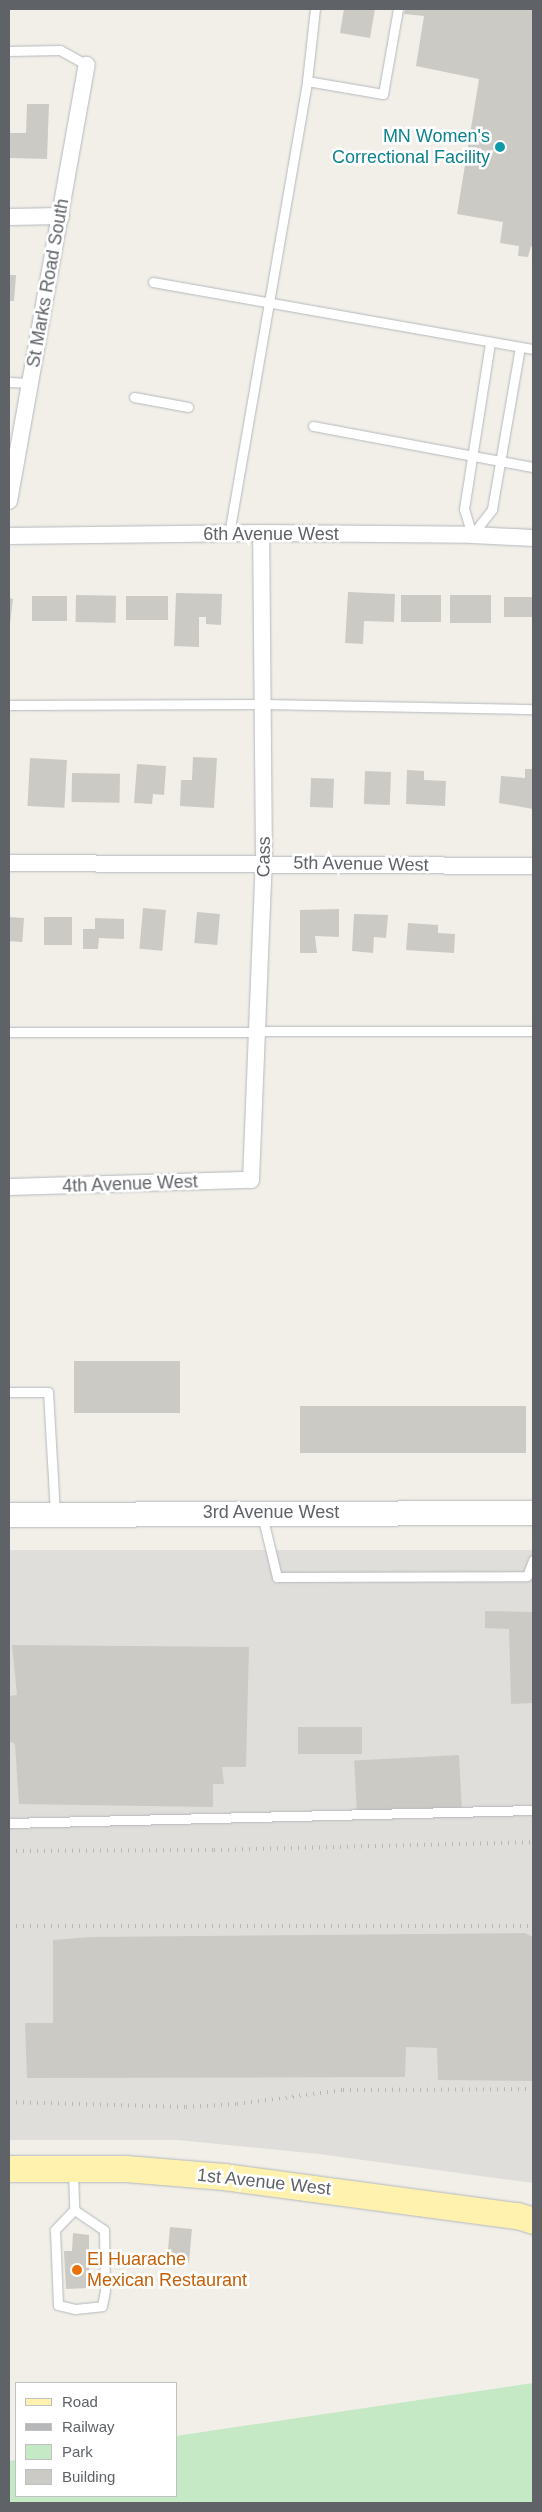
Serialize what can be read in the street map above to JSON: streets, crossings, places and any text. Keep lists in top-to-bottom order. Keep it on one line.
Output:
{"streets":{"main road":["1st Avenue West"],"street":["St Marks Road South","6th Avenue West","Cass","5th Avenue West","4th Avenue West","3rd Avenue West"]},"crossings":[["6th Avenue West","Cass"],["Cass","5th Avenue West"],["Cass","4th Avenue West"]],"places":["MN Women's Correctional Facility","El Huarache Mexican Restaurant"],"legend":["Road","Railway","Park","Building"]}
